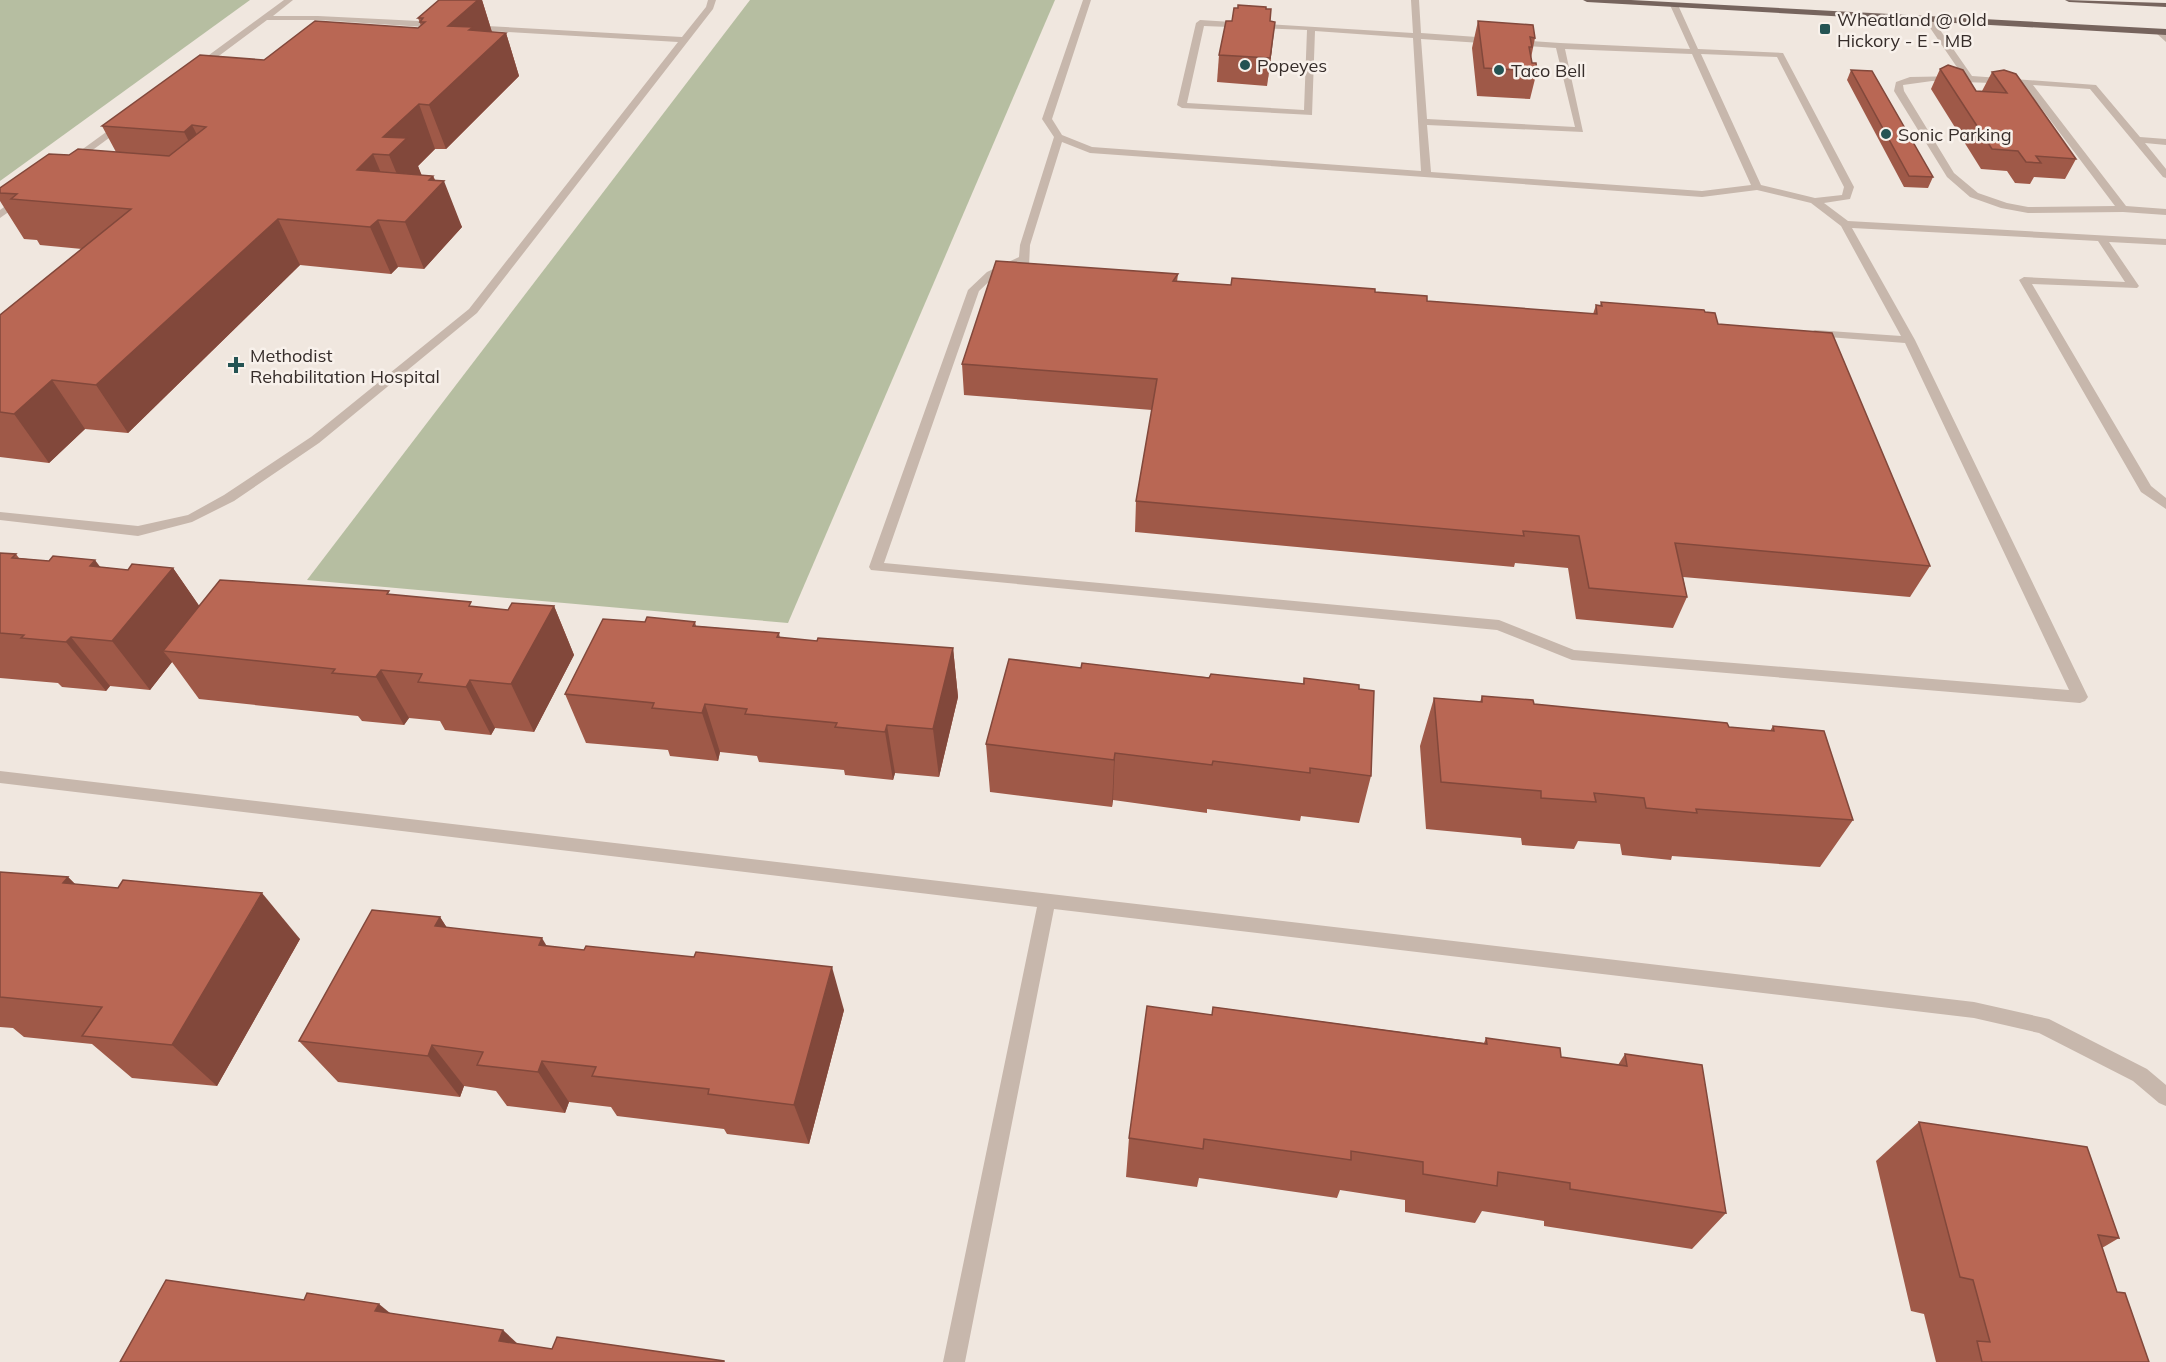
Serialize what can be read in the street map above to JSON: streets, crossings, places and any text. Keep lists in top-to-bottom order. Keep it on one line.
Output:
{"places":{"transit":["Wheatland @ Old Hickory - E - MB"],"other":["Popeyes","Taco Bell","Sonic Parking"],"health":["Methodist Rehabilitation Hospital"]}}
